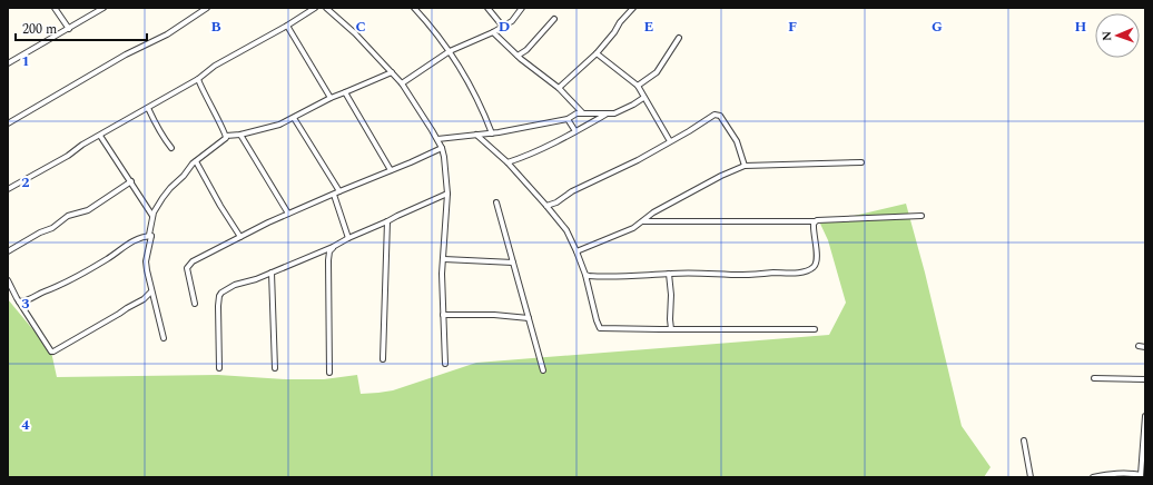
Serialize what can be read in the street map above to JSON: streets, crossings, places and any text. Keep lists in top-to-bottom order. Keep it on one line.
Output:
{"scale_bar":"200 m","north":"left","grid":{"columns":["B","C","D","E","F","G","H"],"rows":["1","2","3","4"]}}
